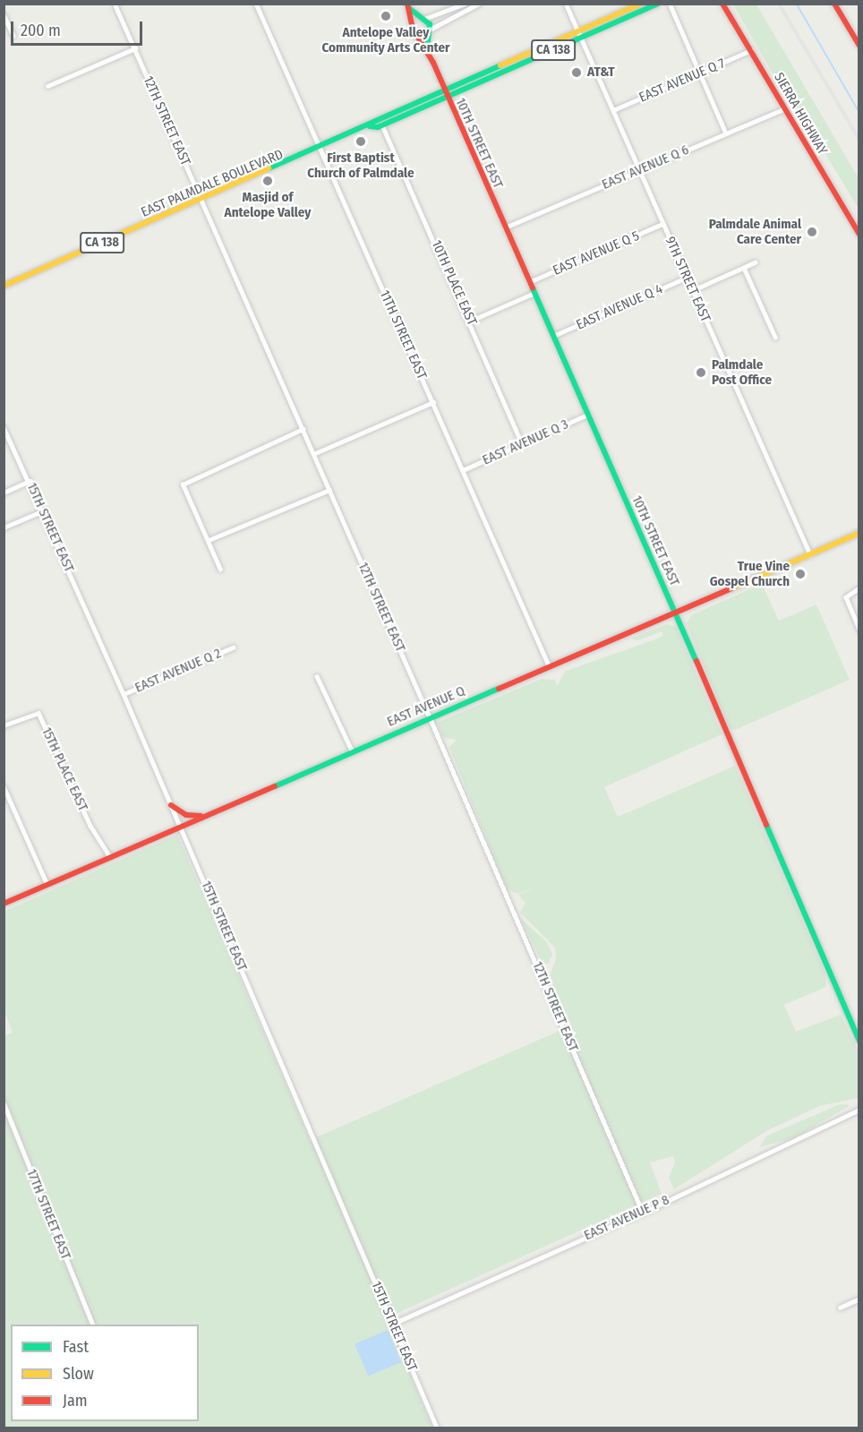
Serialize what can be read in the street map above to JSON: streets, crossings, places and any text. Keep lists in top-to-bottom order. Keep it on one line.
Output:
{"streets":{"main road":["CA 138","SIERRA HIGHWAY","10TH STREET EAST","EAST PALMDALE BOULEVARD","EAST AVENUE Q"],"street":["EAST AVENUE Q 7","12TH STREET EAST","EAST AVENUE Q 6","EAST AVENUE Q 5","9TH STREET EAST","10TH PLACE EAST","EAST AVENUE Q 4","11TH STREET EAST","EAST AVENUE Q 3","15TH STREET EAST","EAST AVENUE Q 2","15TH PLACE EAST","17TH STREET EAST","EAST AVENUE P 8"]},"crossings":[["EAST AVENUE Q 7","SIERRA HIGHWAY"],["EAST AVENUE Q 7","9TH STREET EAST"],["SIERRA HIGHWAY","EAST AVENUE Q 6"],["12TH STREET EAST","EAST PALMDALE BOULEVARD"],["12TH STREET EAST","EAST AVENUE Q"],["12TH STREET EAST","EAST AVENUE P 8"],["10TH STREET EAST","EAST AVENUE Q 6"],["10TH STREET EAST","EAST PALMDALE BOULEVARD"],["10TH STREET EAST","EAST AVENUE Q 5"],["10TH STREET EAST","EAST AVENUE Q 4"],["10TH STREET EAST","EAST AVENUE Q 3"],["10TH STREET EAST","EAST AVENUE Q"],["EAST AVENUE Q 6","9TH STREET EAST"],["EAST PALMDALE BOULEVARD","9TH STREET EAST"],["EAST PALMDALE BOULEVARD","10TH PLACE EAST"],["EAST PALMDALE BOULEVARD","11TH STREET EAST"],["EAST AVENUE Q 5","9TH STREET EAST"],["9TH STREET EAST","EAST AVENUE Q 4"],["9TH STREET EAST","EAST AVENUE Q"],["10TH PLACE EAST","EAST AVENUE Q 3"],["11TH STREET EAST","EAST AVENUE Q 3"],["11TH STREET EAST","EAST AVENUE Q"],["15TH STREET EAST","EAST AVENUE Q 2"],["15TH STREET EAST","EAST AVENUE Q"],["15TH STREET EAST","EAST AVENUE P 8"],["EAST AVENUE Q","15TH PLACE EAST"]],"places":["Antelope Valley Community Arts Center","AT&T","First Baptist Church of Palmdale","Masjid of Antelope Valley","Palmdale Animal Care Center","Palmdale Post Office","True Vine Gospel Church"],"legend":["Fast","Slow","Jam"],"scale_bar":"200 m"}
